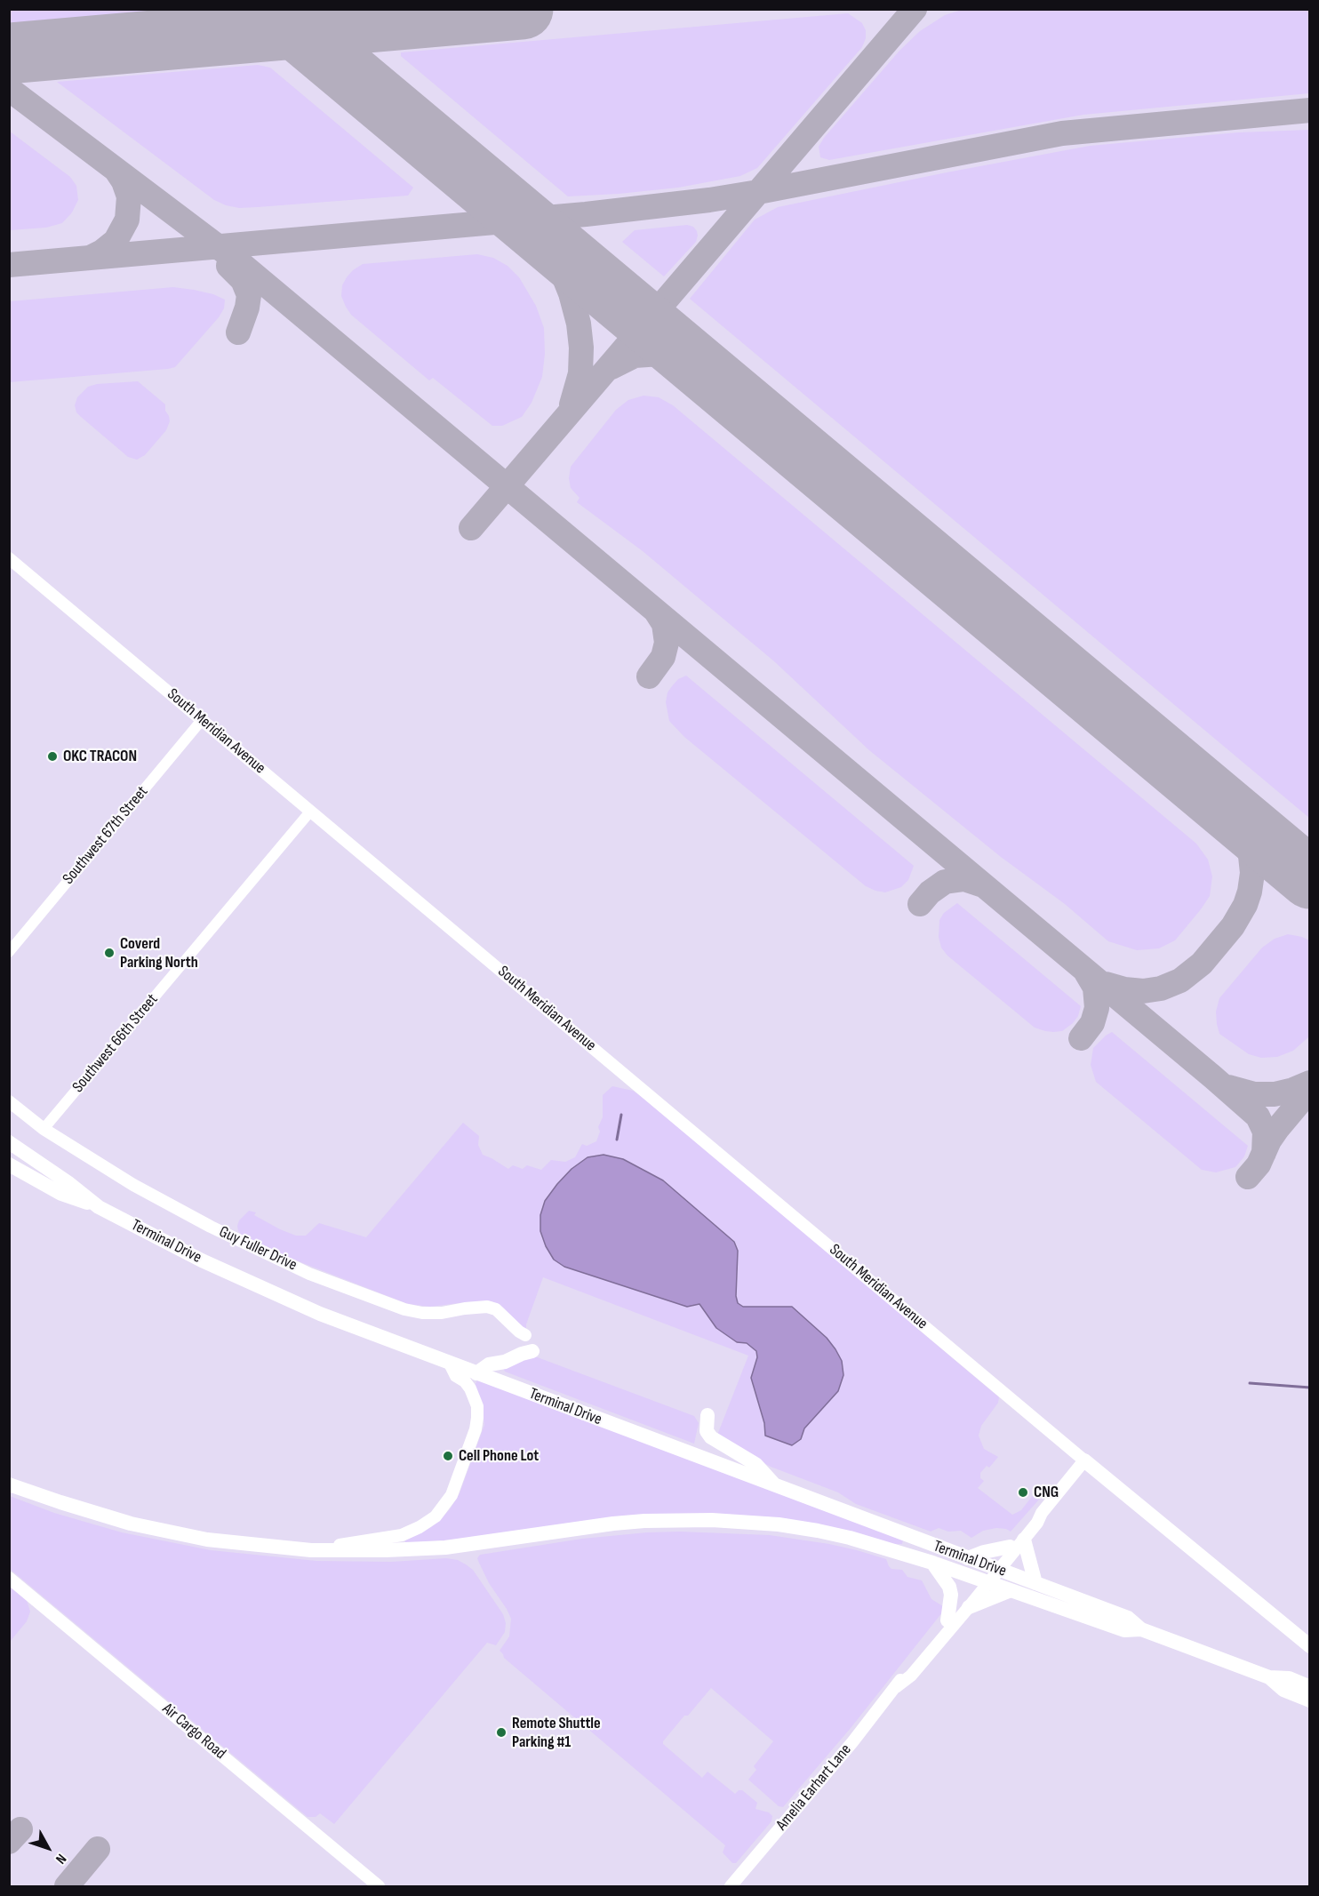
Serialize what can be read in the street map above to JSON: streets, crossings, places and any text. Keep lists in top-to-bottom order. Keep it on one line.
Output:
{"streets":{"main road":["Terminal Drive"],"street":["South Meridian Avenue","Southwest 67th Street","Southwest 66th Street","Guy Fuller Drive","Air Cargo Road","Amelia Earhart Lane"]},"crossings":[["South Meridian Avenue","Southwest 67th Street"],["South Meridian Avenue","Southwest 66th Street"],["South Meridian Avenue","Amelia Earhart Lane"],["Southwest 66th Street","Guy Fuller Drive"],["Terminal Drive","Amelia Earhart Lane"]],"places":["OKC TRACON","Coverd Parking North","Cell Phone Lot","CNG","Remote Shuttle Parking #1"],"north":"bottom right"}
